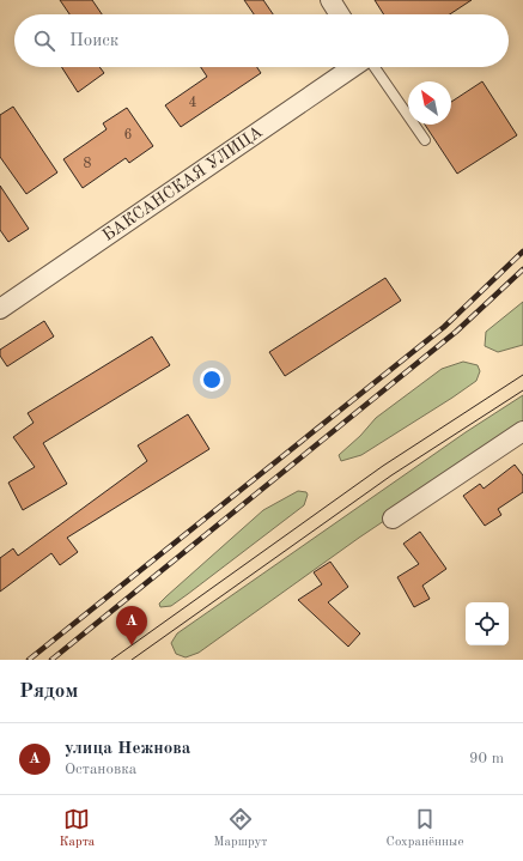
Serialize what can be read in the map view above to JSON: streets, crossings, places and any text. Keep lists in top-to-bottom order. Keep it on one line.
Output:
{"streets":{"street":["БАКСАНСКАЯ УЛИЦА"]},"house_numbers":["4","6","8"],"north":"top left","page":{"search":"Поиск","pins":"A","heading":"Рядом","list":[{"mark":"A","name":"улица Нежнова","note":"Остановка","value":"90 m"}],"nav":["Карта","Маршрут","Сохранённые"]}}
